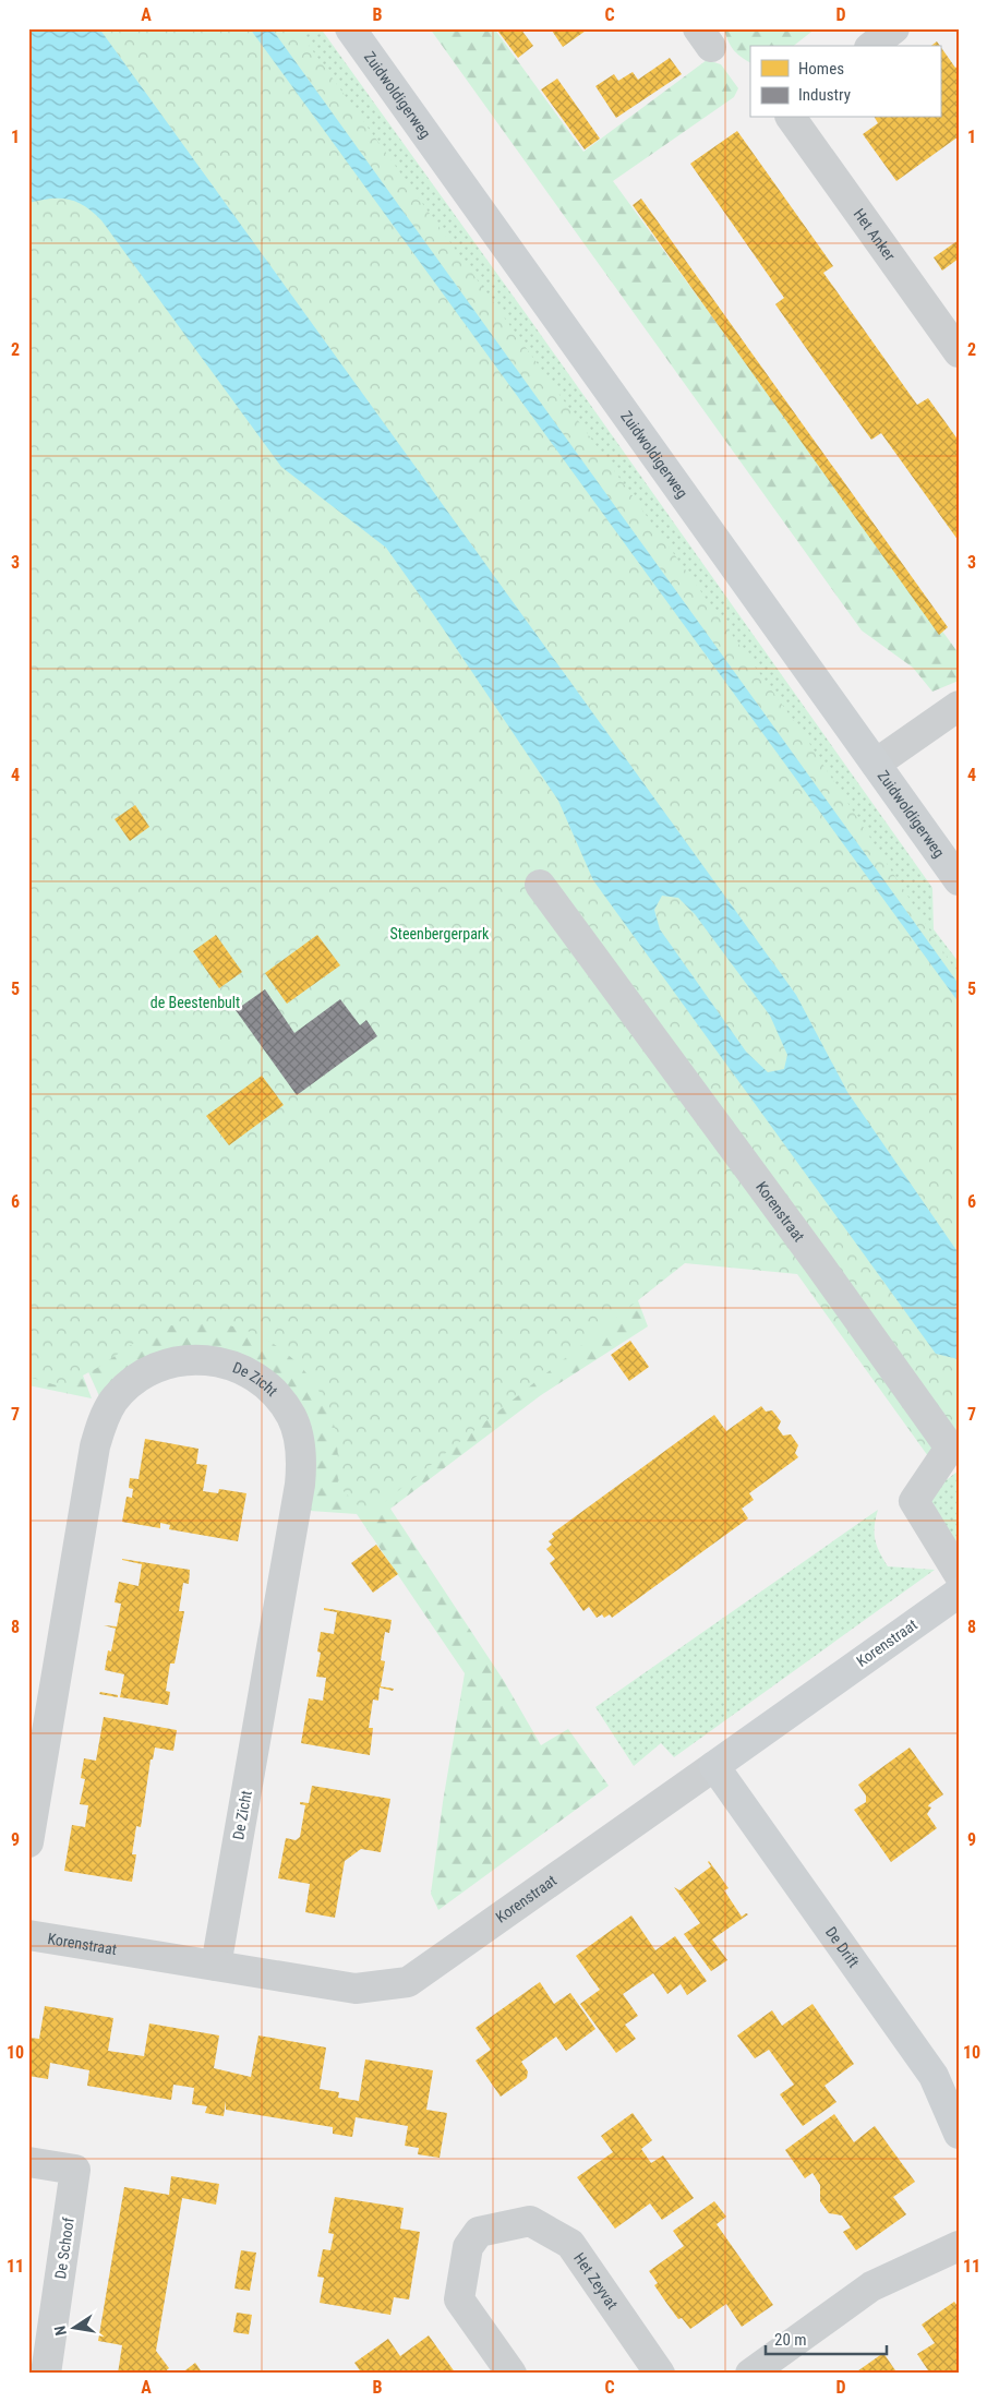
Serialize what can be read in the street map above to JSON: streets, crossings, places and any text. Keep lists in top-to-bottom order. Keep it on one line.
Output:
{"streets":{"main road":["Zuidwoldigerweg","Korenstraat","De Drift"],"street":["Het Anker","De Zicht","De Schoof","Het Zeyvat"]},"crossings":[["Korenstraat","De Zicht"],["Korenstraat","De Drift"]],"parks":["Steenbergerpark","de Beestenbult"],"legend":["Homes","Industry"],"scale_bar":"20 m","north":"left","grid":{"columns":["A","B","C","D"],"rows":["1","2","3","4","5","6","7","8","9","10","11"]}}
